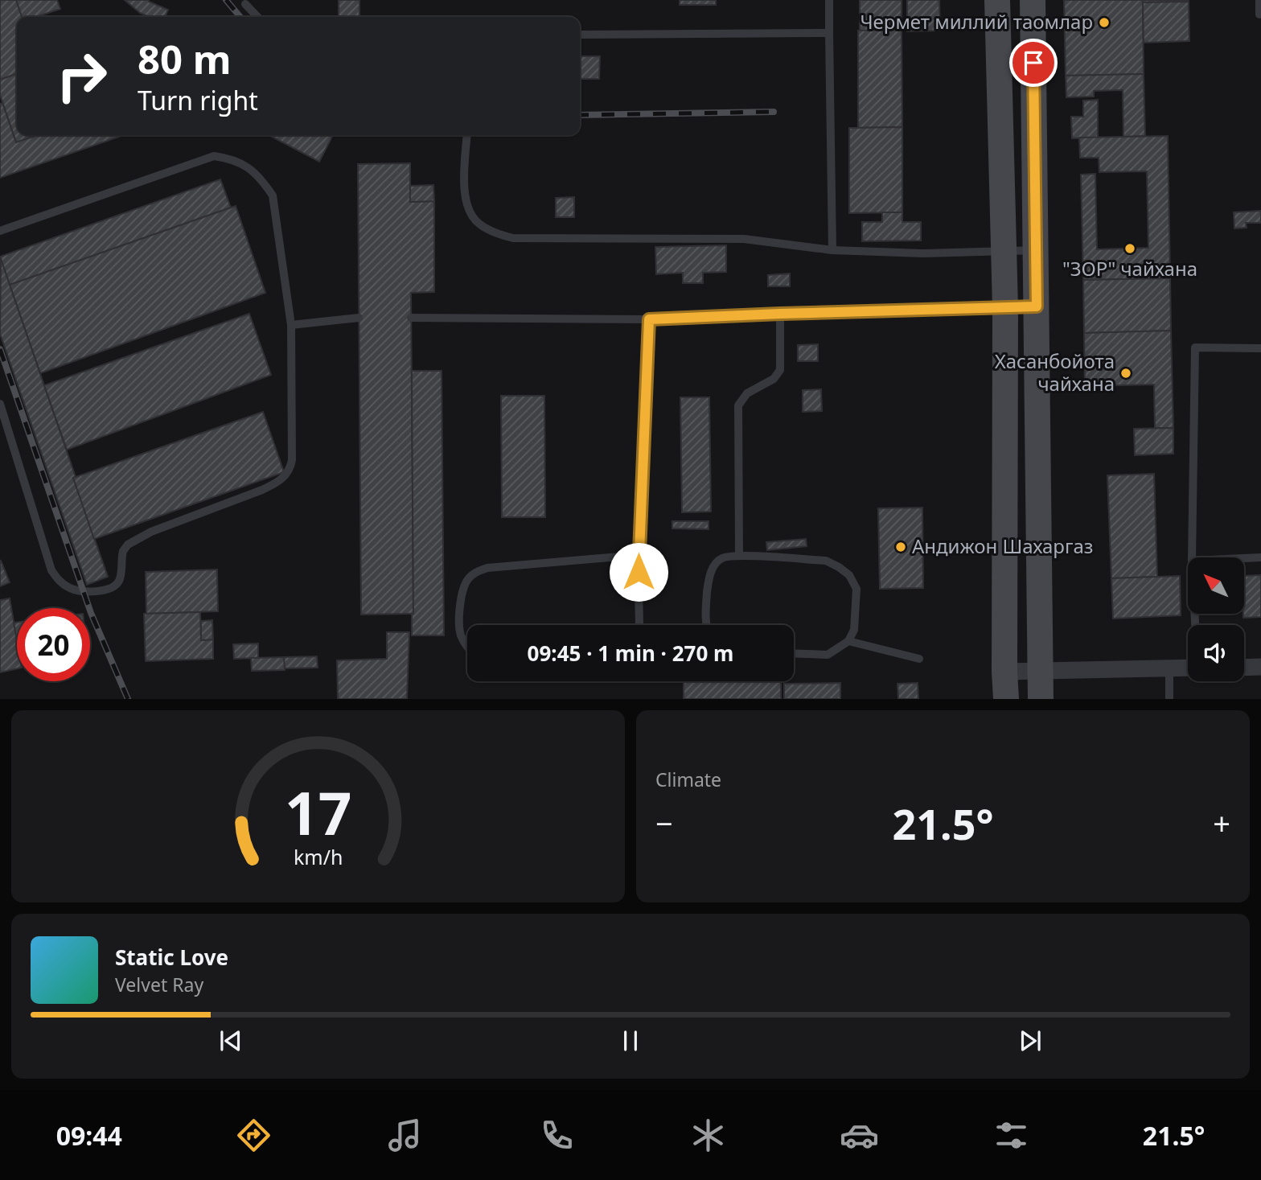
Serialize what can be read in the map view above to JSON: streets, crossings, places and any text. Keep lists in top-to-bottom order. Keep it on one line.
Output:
{"places":["Чермет миллий таомлар","\"ЗОР\" чайхана","Хасанбойота чайхана","Андижон Шахаргаз"],"north":"top left","page":{"turn":["80 m","Turn right"],"limit":"20","trip":"09:45 · 1 min · 270 m","tile":"Climate","heat":["−","21.5°","+"],"song":["Static Love","Velvet Ray"],"tabs":["09:44","21.5°"],"gauge":["17","km/h"]}}
